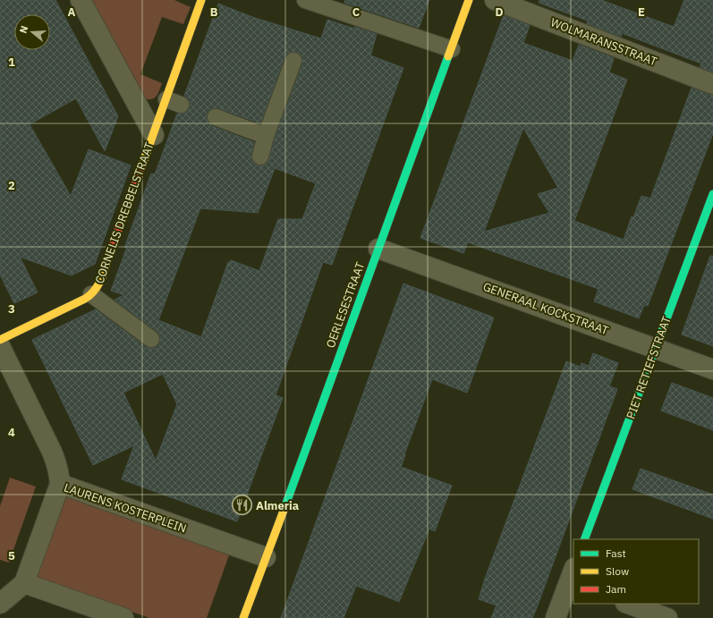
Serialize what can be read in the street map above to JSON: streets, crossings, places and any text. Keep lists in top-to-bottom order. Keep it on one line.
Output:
{"streets":{"street":["WOLMARANSSTRAAT","CORNELIS DREBBELSTRAAT","OERLESESTRAAT","GENERAAL KOCKSTRAAT","PIET RETIEFSTRAAT","LAURENS KOSTERPLEIN"]},"crossings":[["OERLESESTRAAT","GENERAAL KOCKSTRAAT"],["OERLESESTRAAT","LAURENS KOSTERPLEIN"],["GENERAAL KOCKSTRAAT","PIET RETIEFSTRAAT"]],"places":{"restaurant":["Almeria"]},"legend":["Fast","Slow","Jam"],"north":"left","grid":{"columns":["A","B","C","D","E"],"rows":["1","2","3","4","5"]}}
